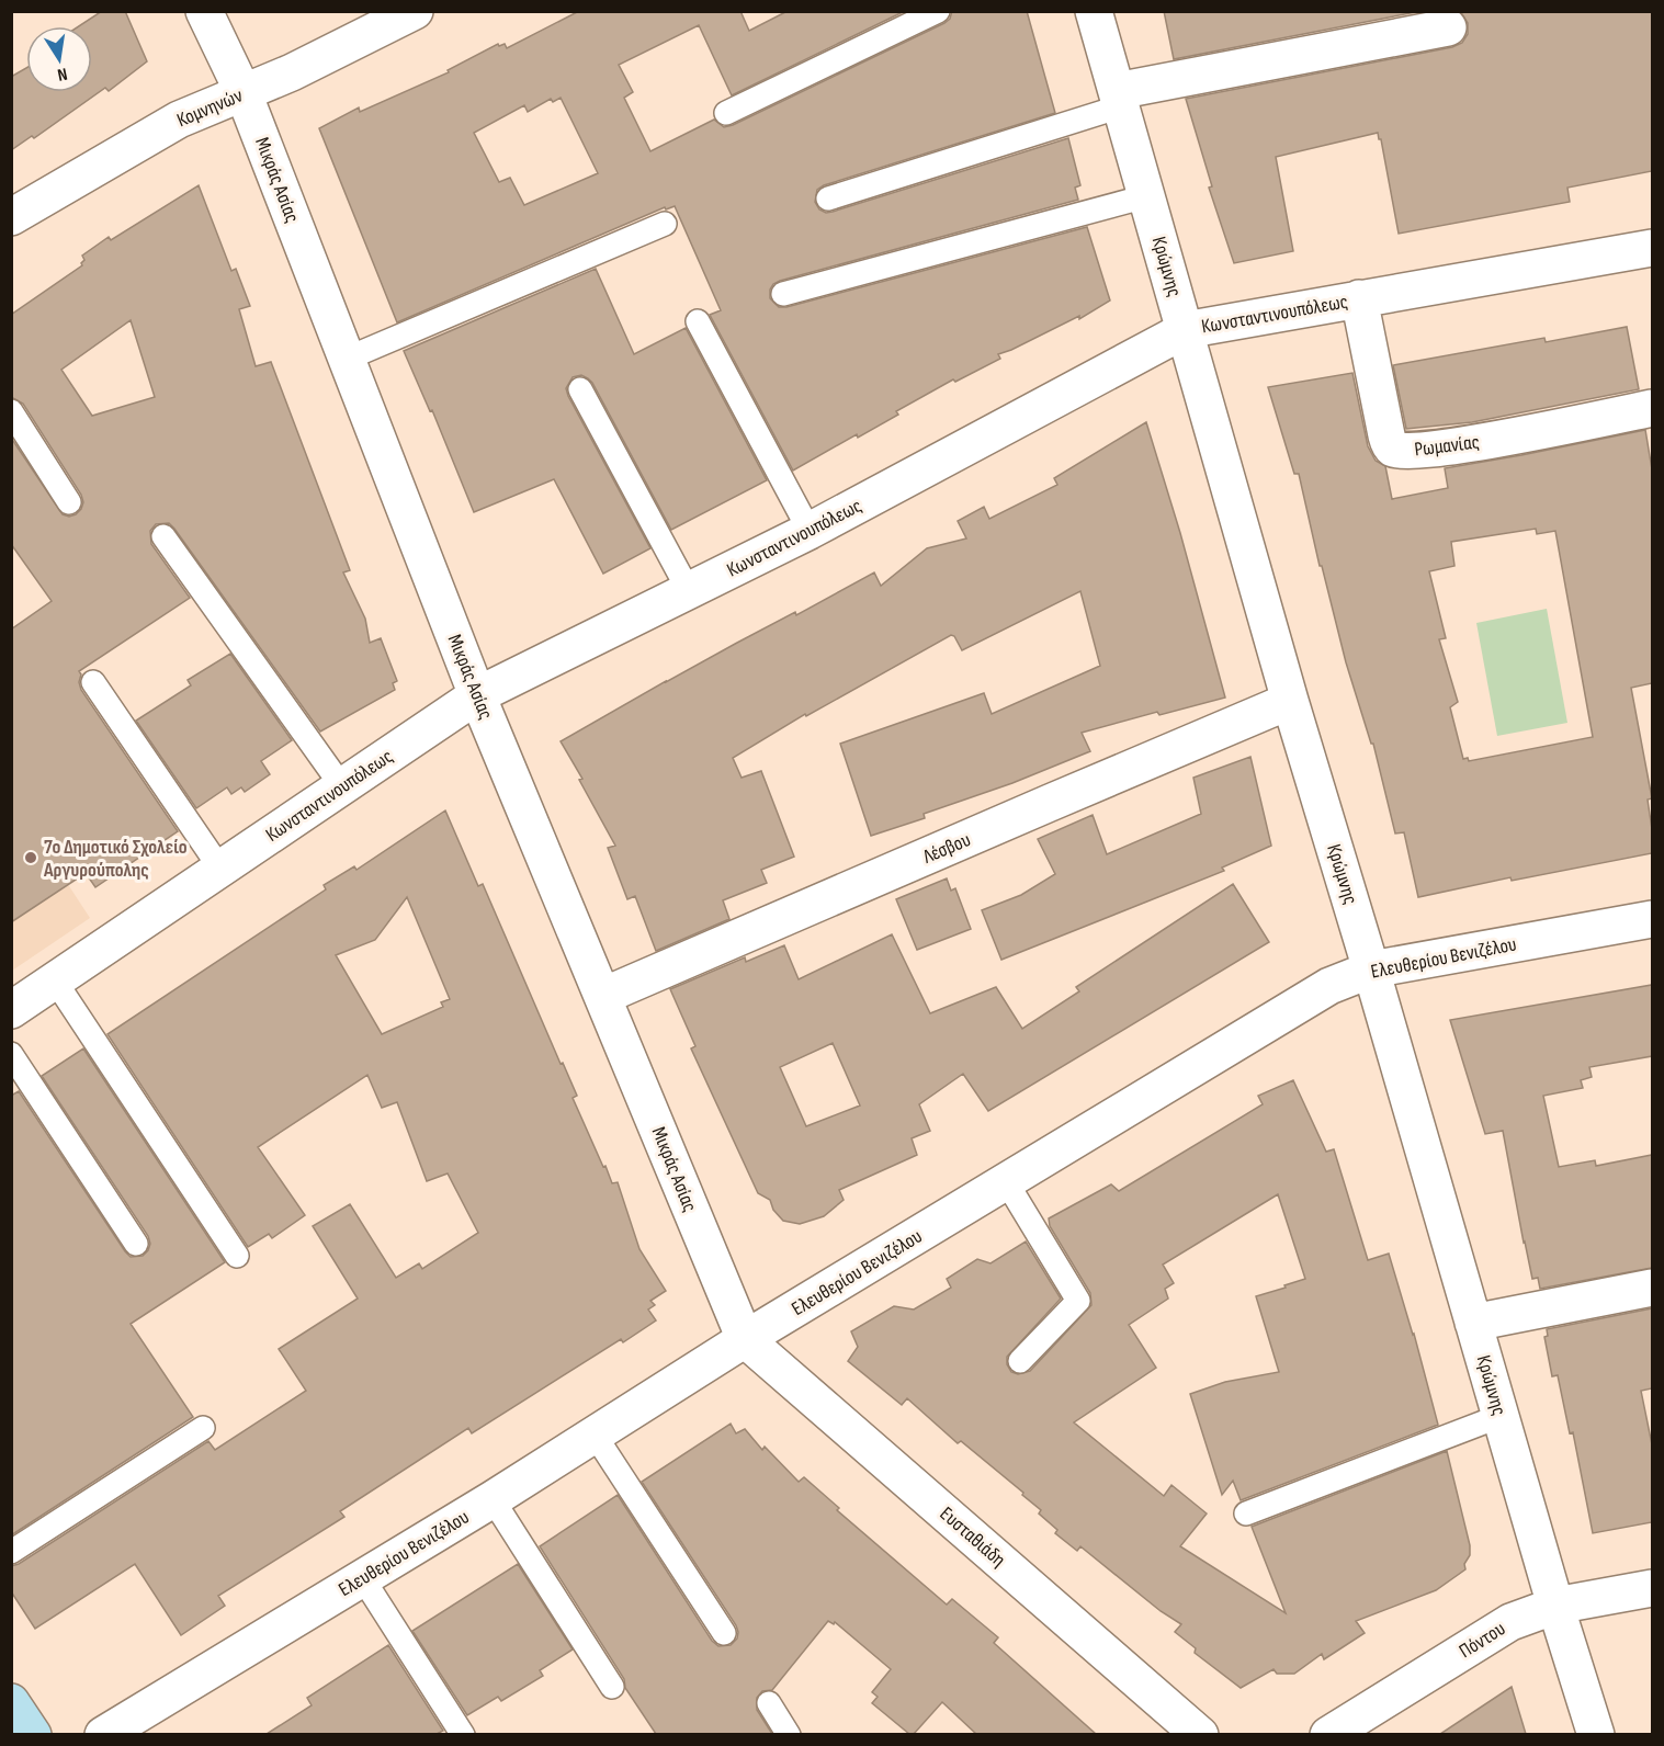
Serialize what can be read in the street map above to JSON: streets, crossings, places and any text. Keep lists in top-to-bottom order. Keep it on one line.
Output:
{"streets":{"street":["Κομνηνών","Μικράς Ασίας","Κρώμνης","Κωνσταντινουπόλεως","Ρωμανίας","Λέσβου","Ελευθερίου Βενιζέλου","Ευσταθιάδη","Πόντου"]},"crossings":[["Κομνηνών","Μικράς Ασίας"],["Μικράς Ασίας","Κωνσταντινουπόλεως"],["Μικράς Ασίας","Λέσβου"],["Μικράς Ασίας","Ελευθερίου Βενιζέλου"],["Μικράς Ασίας","Ευσταθιάδη"],["Κρώμνης","Κωνσταντινουπόλεως"],["Κρώμνης","Λέσβου"],["Κρώμνης","Ελευθερίου Βενιζέλου"],["Κρώμνης","Πόντου"],["Κωνσταντινουπόλεως","Ρωμανίας"],["Ελευθερίου Βενιζέλου","Ευσταθιάδη"]],"places":["7ο Δημοτικό Σχολείο Αργυρούπολης"],"north":"bottom"}
